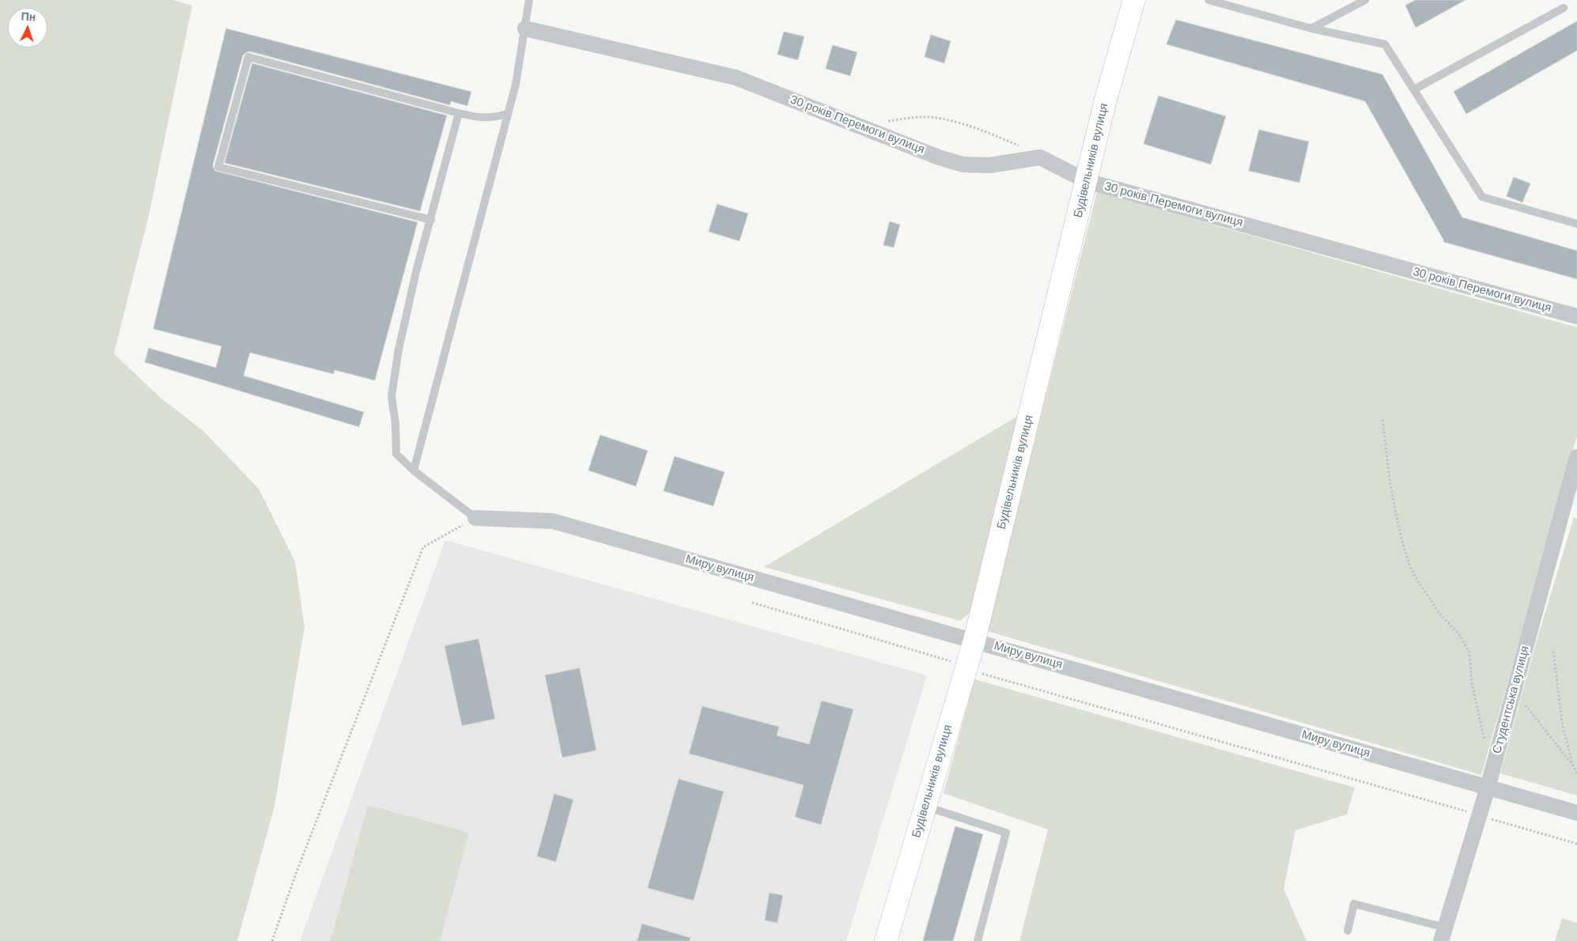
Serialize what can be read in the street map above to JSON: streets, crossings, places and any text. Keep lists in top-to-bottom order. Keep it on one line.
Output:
{"streets":{"street":["30 років Перемоги вулиця","Будівельників вулиця","Миру вулиця","Студентська вулиця"]},"crossings":[["30 років Перемоги вулиця","Будівельників вулиця"],["Будівельників вулиця","Миру вулиця"],["Миру вулиця","Студентська вулиця"]],"north":"top"}
